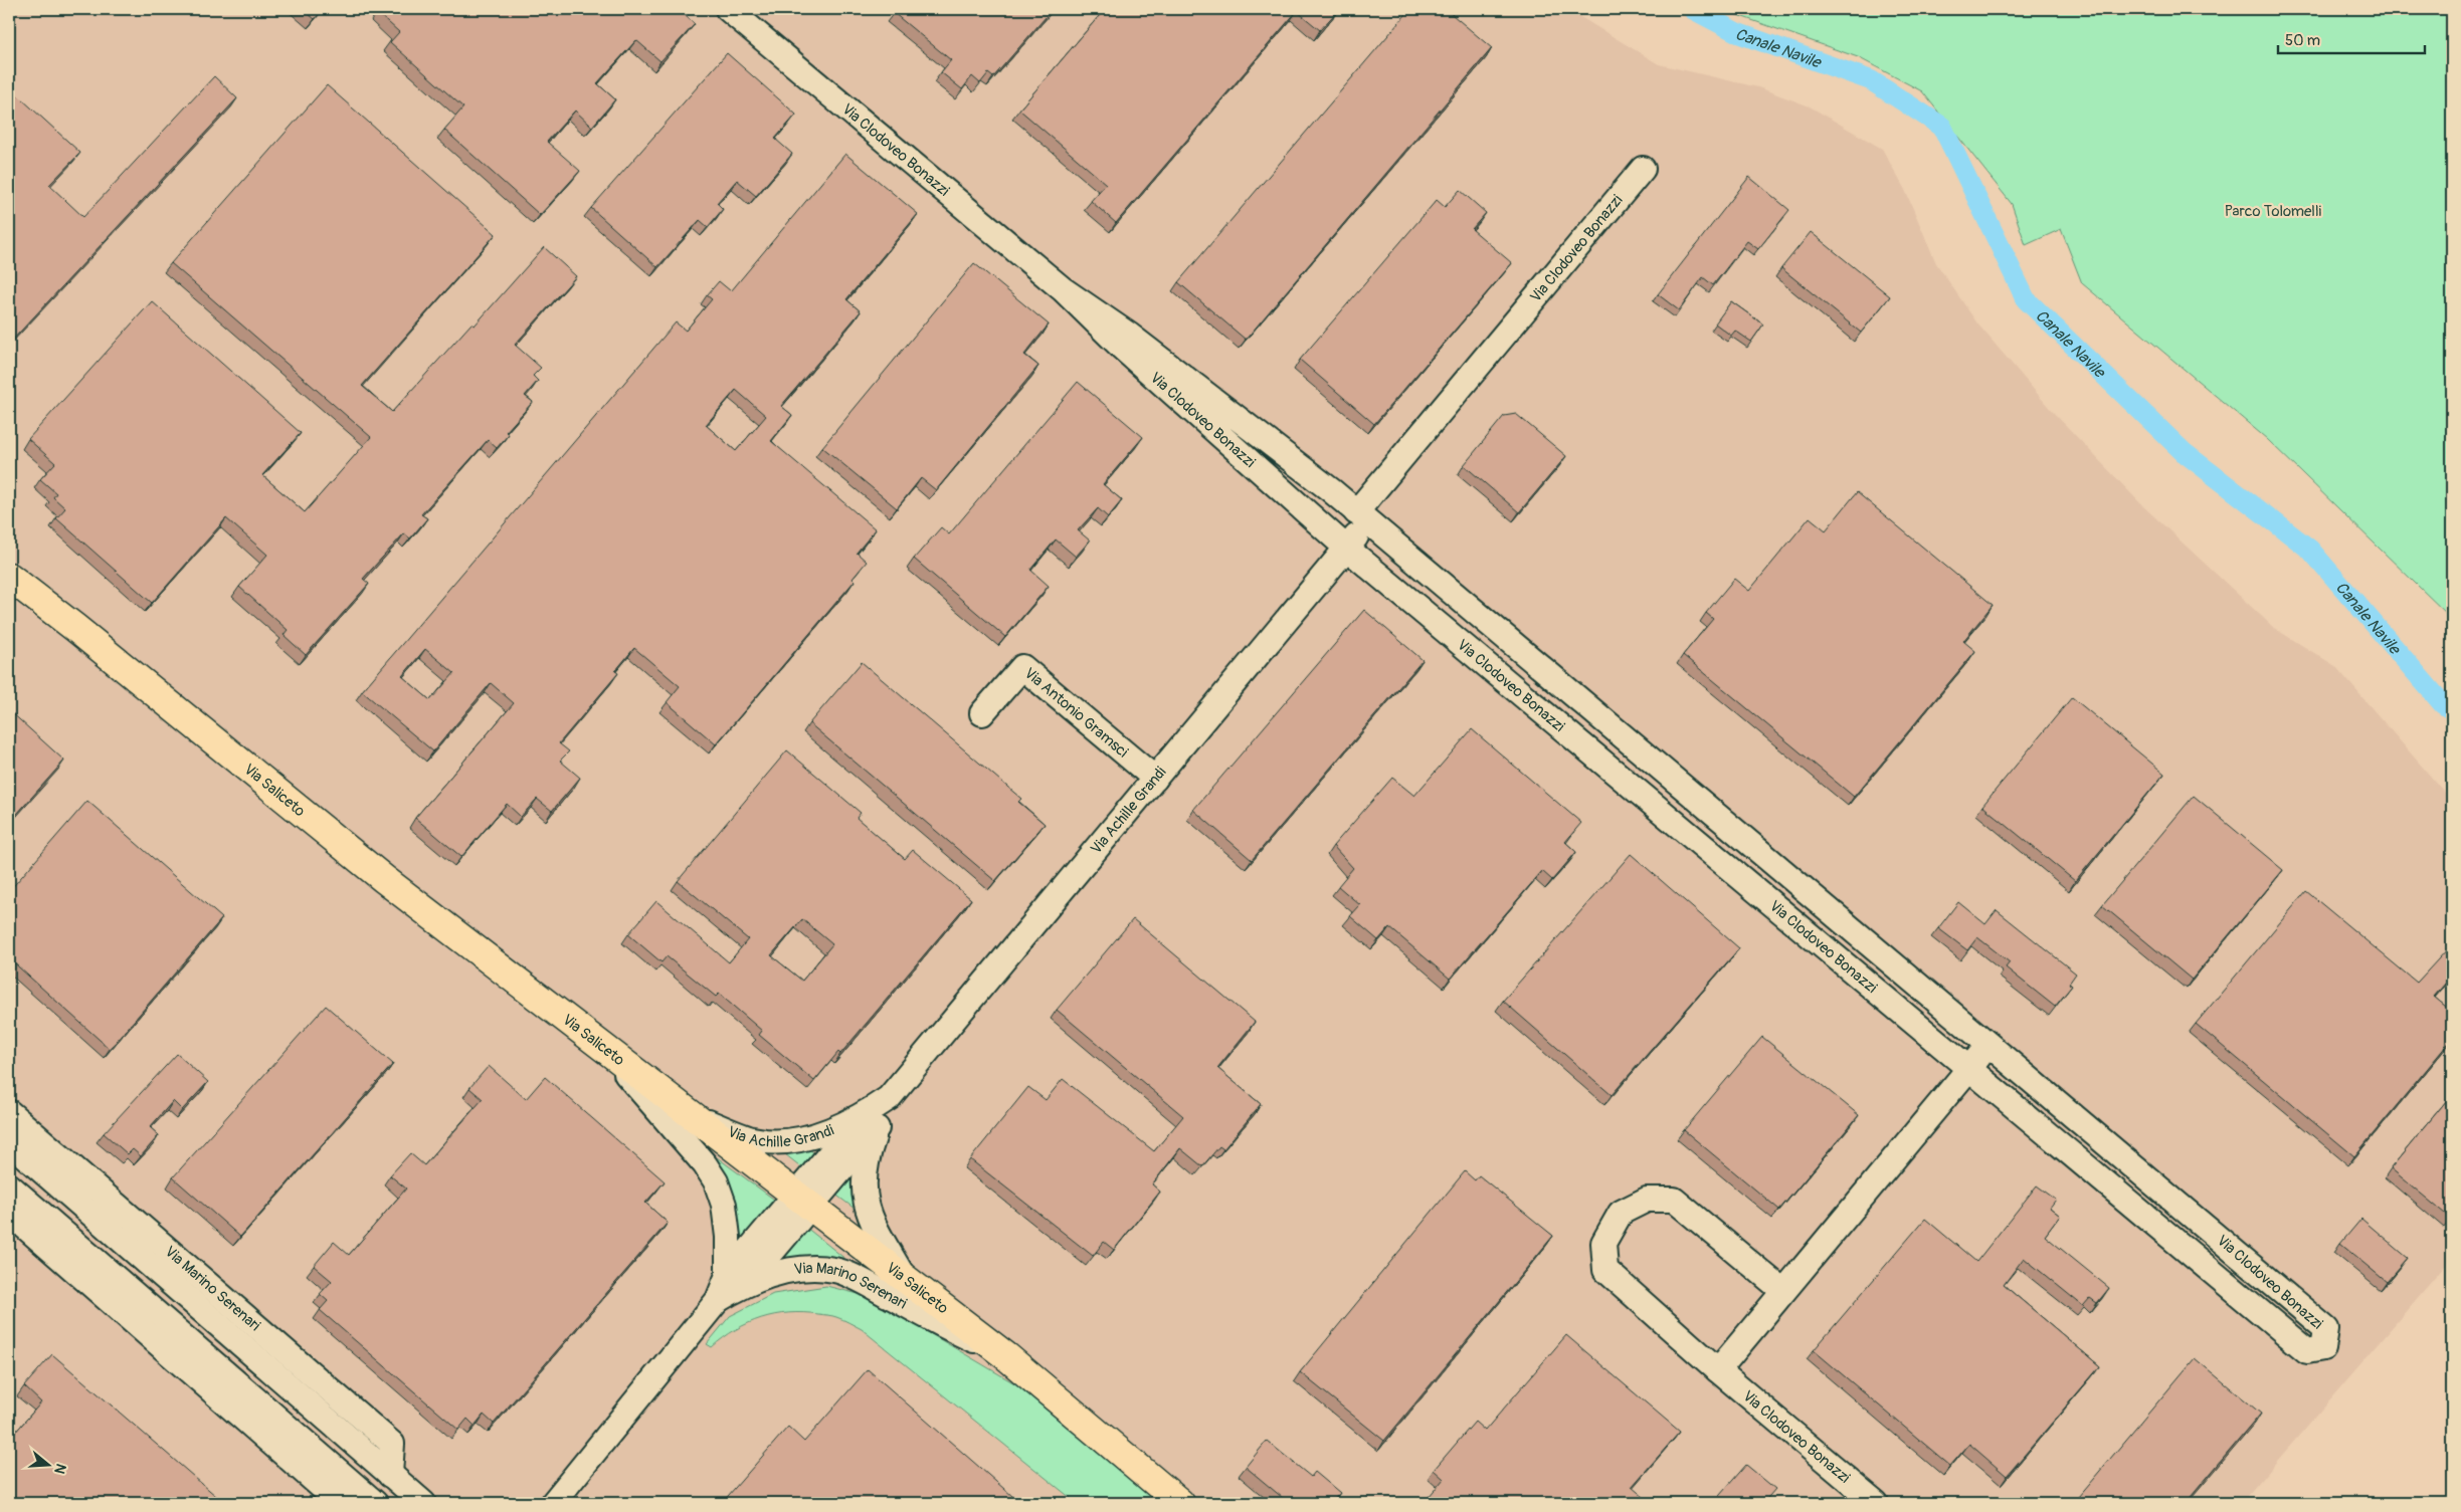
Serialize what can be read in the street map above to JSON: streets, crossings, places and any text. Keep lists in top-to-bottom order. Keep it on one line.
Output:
{"streets":{"main road":["Via Saliceto"],"street":["Via Clodoveo Bonazzi","Via Antonio Gramsci","Via Achille Grandi","Via Marino Serenari"]},"crossings":[["Via Clodoveo Bonazzi","Via Achille Grandi"],["Via Antonio Gramsci","Via Achille Grandi"],["Via Saliceto","Via Achille Grandi"],["Via Saliceto","Via Marino Serenari"],["Via Achille Grandi","Via Marino Serenari"]],"water":["Canale Navile"],"parks":["Parco Tolomelli"],"scale_bar":"50 m","north":"right"}
